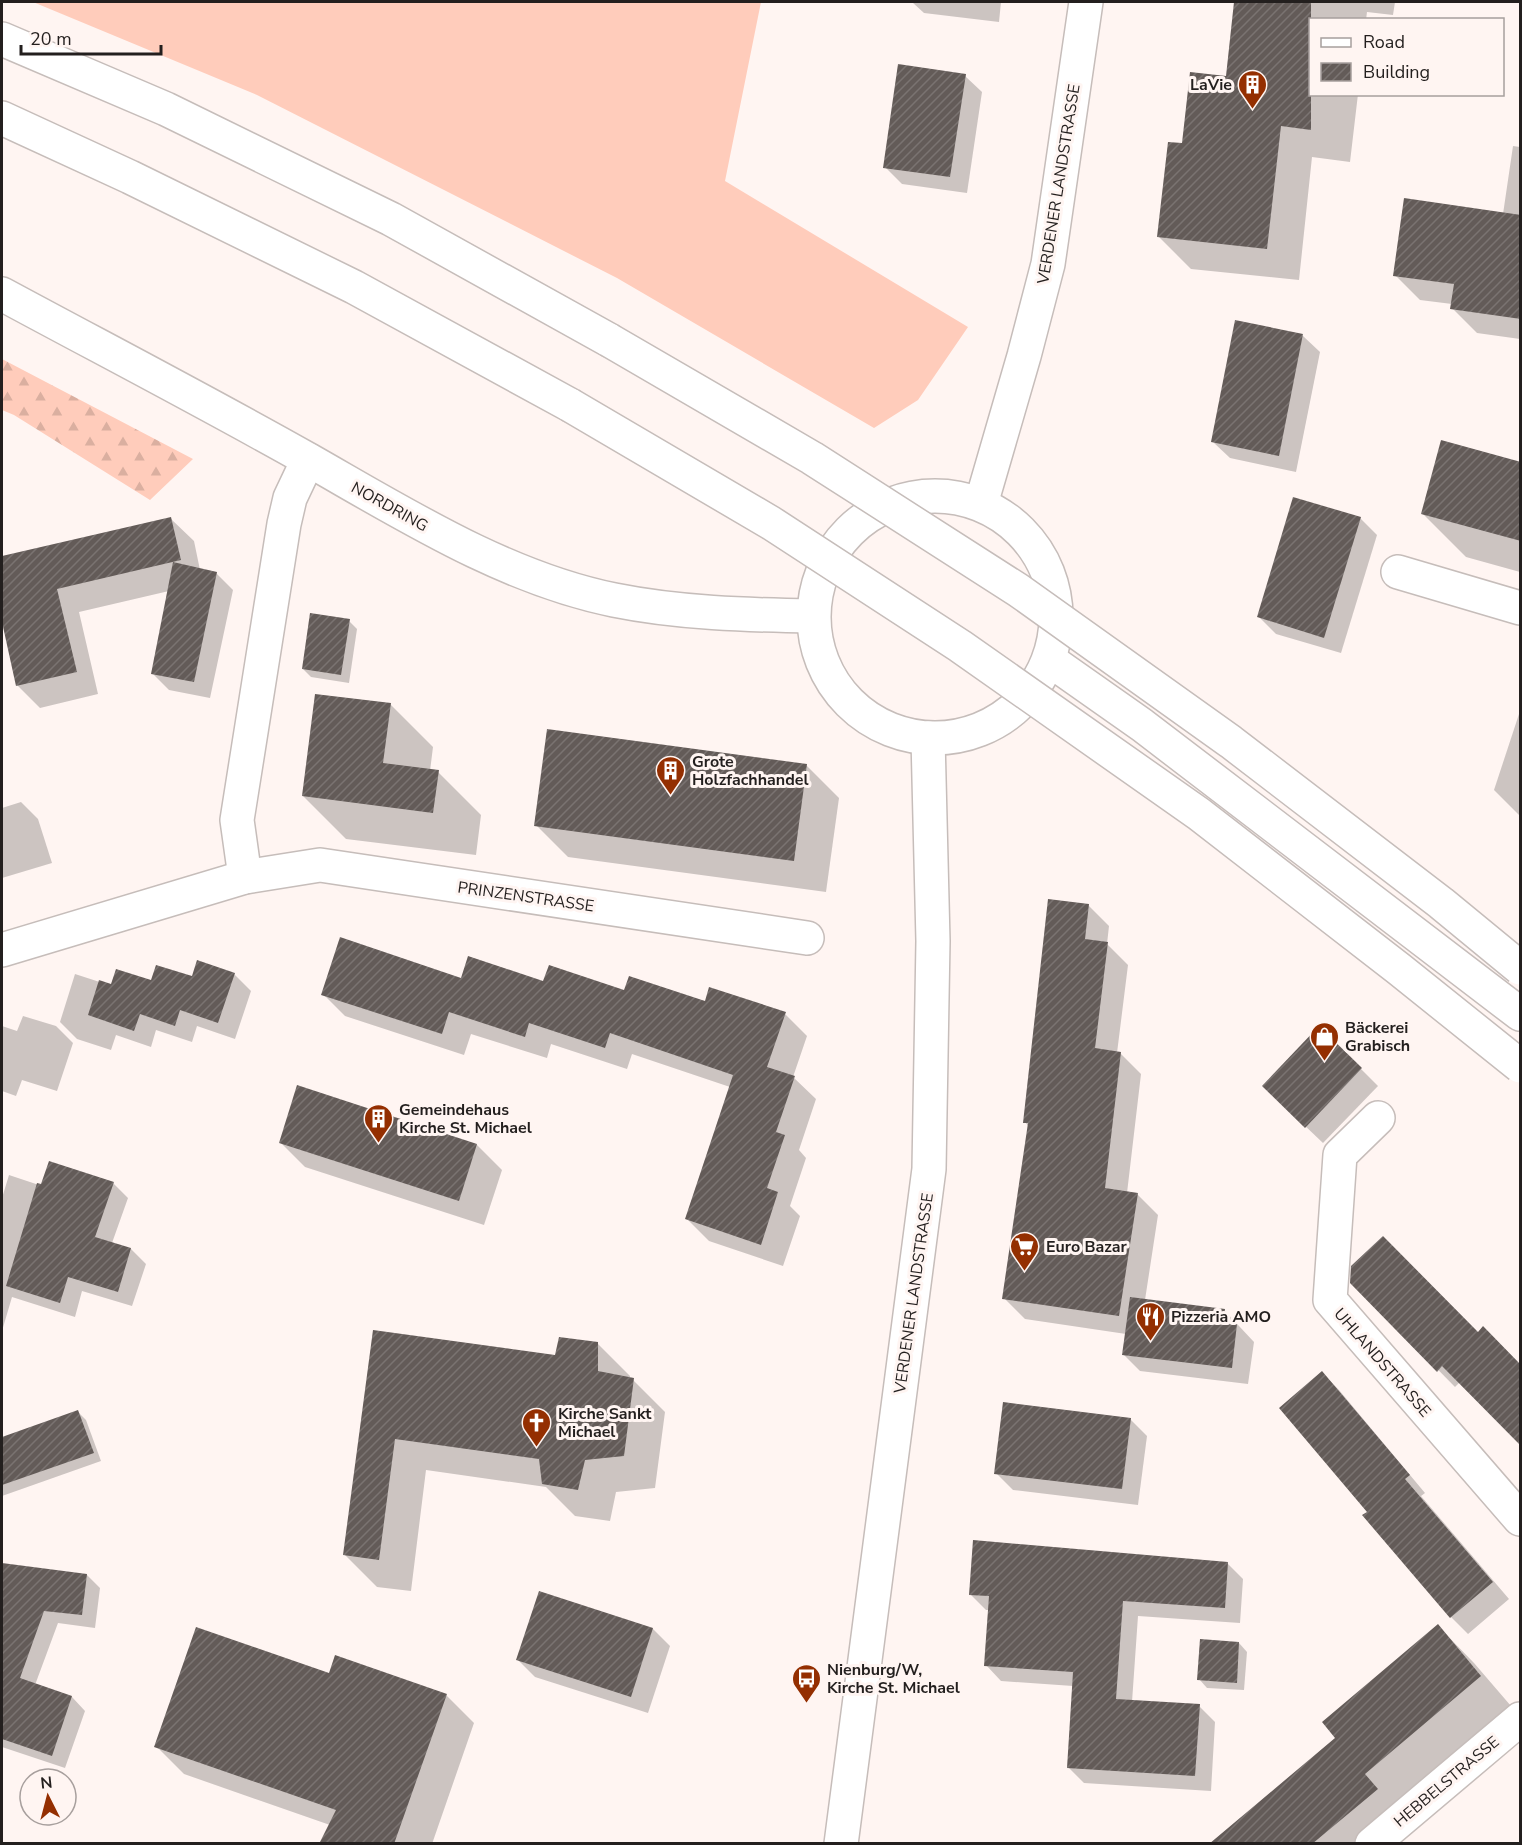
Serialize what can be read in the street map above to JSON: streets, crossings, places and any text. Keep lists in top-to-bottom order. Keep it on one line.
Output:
{"streets":{"main road":["VERDENER LANDSTRASSE","NORDRING","PRINZENSTRASSE","UHLANDSTRASSE","HEBBELSTRASSE"]},"places":{"building":["LaVie","Grote Holzfachhandel","Gemeindehaus Kirche St. Michael"],"shop":["Bäckerei Grabisch"],"supermarket":["Euro Bazar"],"restaurant":["Pizzeria AMO"],"church":["Kirche Sankt Michael"],"bus stop":["Nienburg/W, Kirche St. Michael"]},"legend":["Road","Building"],"scale_bar":"20 m","north":"top"}
